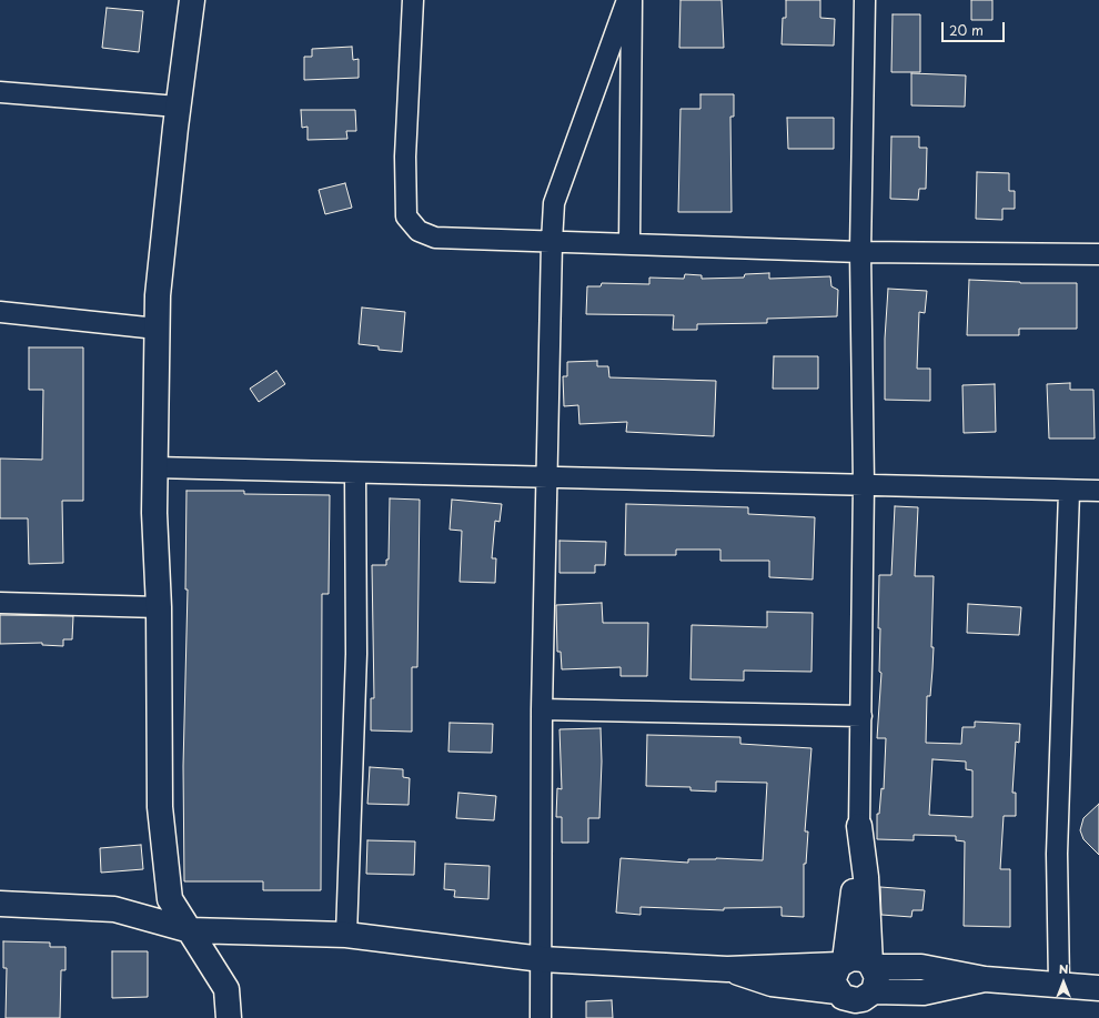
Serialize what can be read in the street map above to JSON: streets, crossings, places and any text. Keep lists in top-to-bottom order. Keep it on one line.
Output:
{"scale_bar":"20 m","north":"top"}
